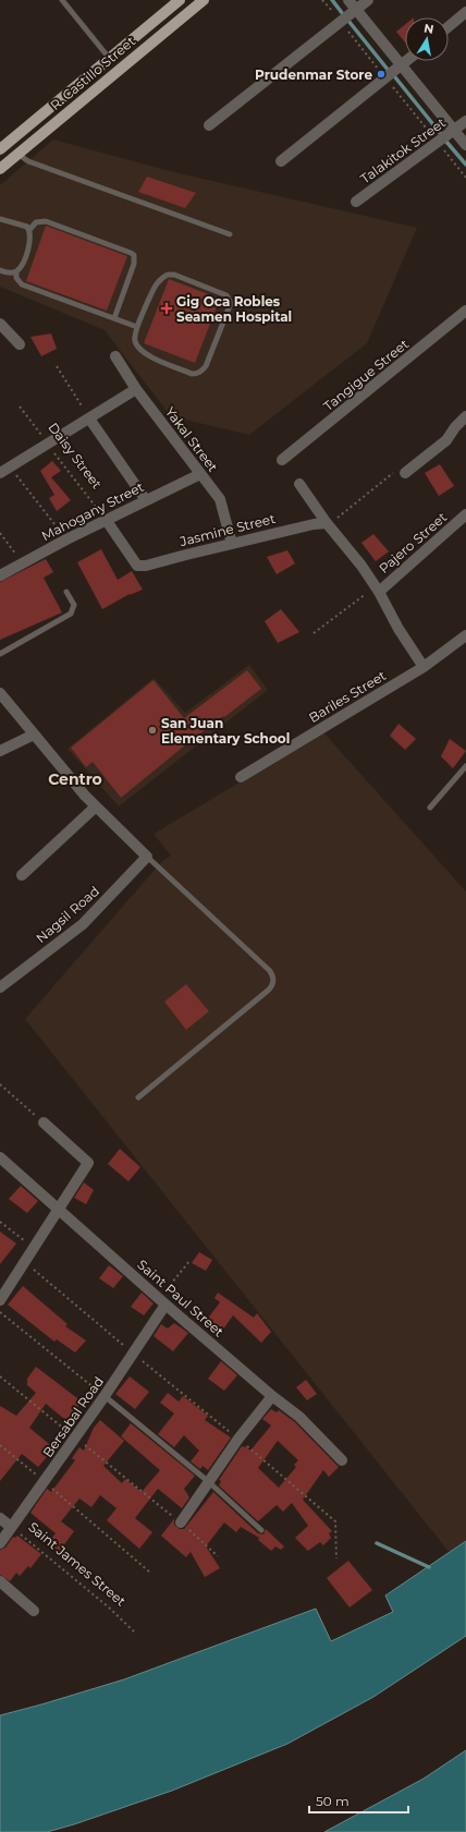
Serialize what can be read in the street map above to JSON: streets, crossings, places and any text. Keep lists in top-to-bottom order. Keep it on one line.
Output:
{"streets":{"main road":["R. Castillo Street"],"street":["Talakitok Street","Tangigue Street","Yakal Street","Mahogany Street","Jasmine Street","Pajero Street","Bariles Street","Nagsil Road","Saint Paul Street","Bersabal Road","Saint James Street"],"path":["Daisy Street"]},"crossings":[["Yakal Street","Mahogany Street"],["Yakal Street","Jasmine Street"],["Daisy Street","Mahogany Street"],["Daisy Street","Jasmine Street"],["Mahogany Street","Jasmine Street"],["Saint Paul Street","Bersabal Road"],["Bersabal Road","Saint James Street"]],"districts":["Centro"],"places":{"other":["Prudenmar Store","San Juan Elementary School"],"health":["Gig Oca Robles Seamen Hospital"]},"scale_bar":"50 m","north":"top"}
